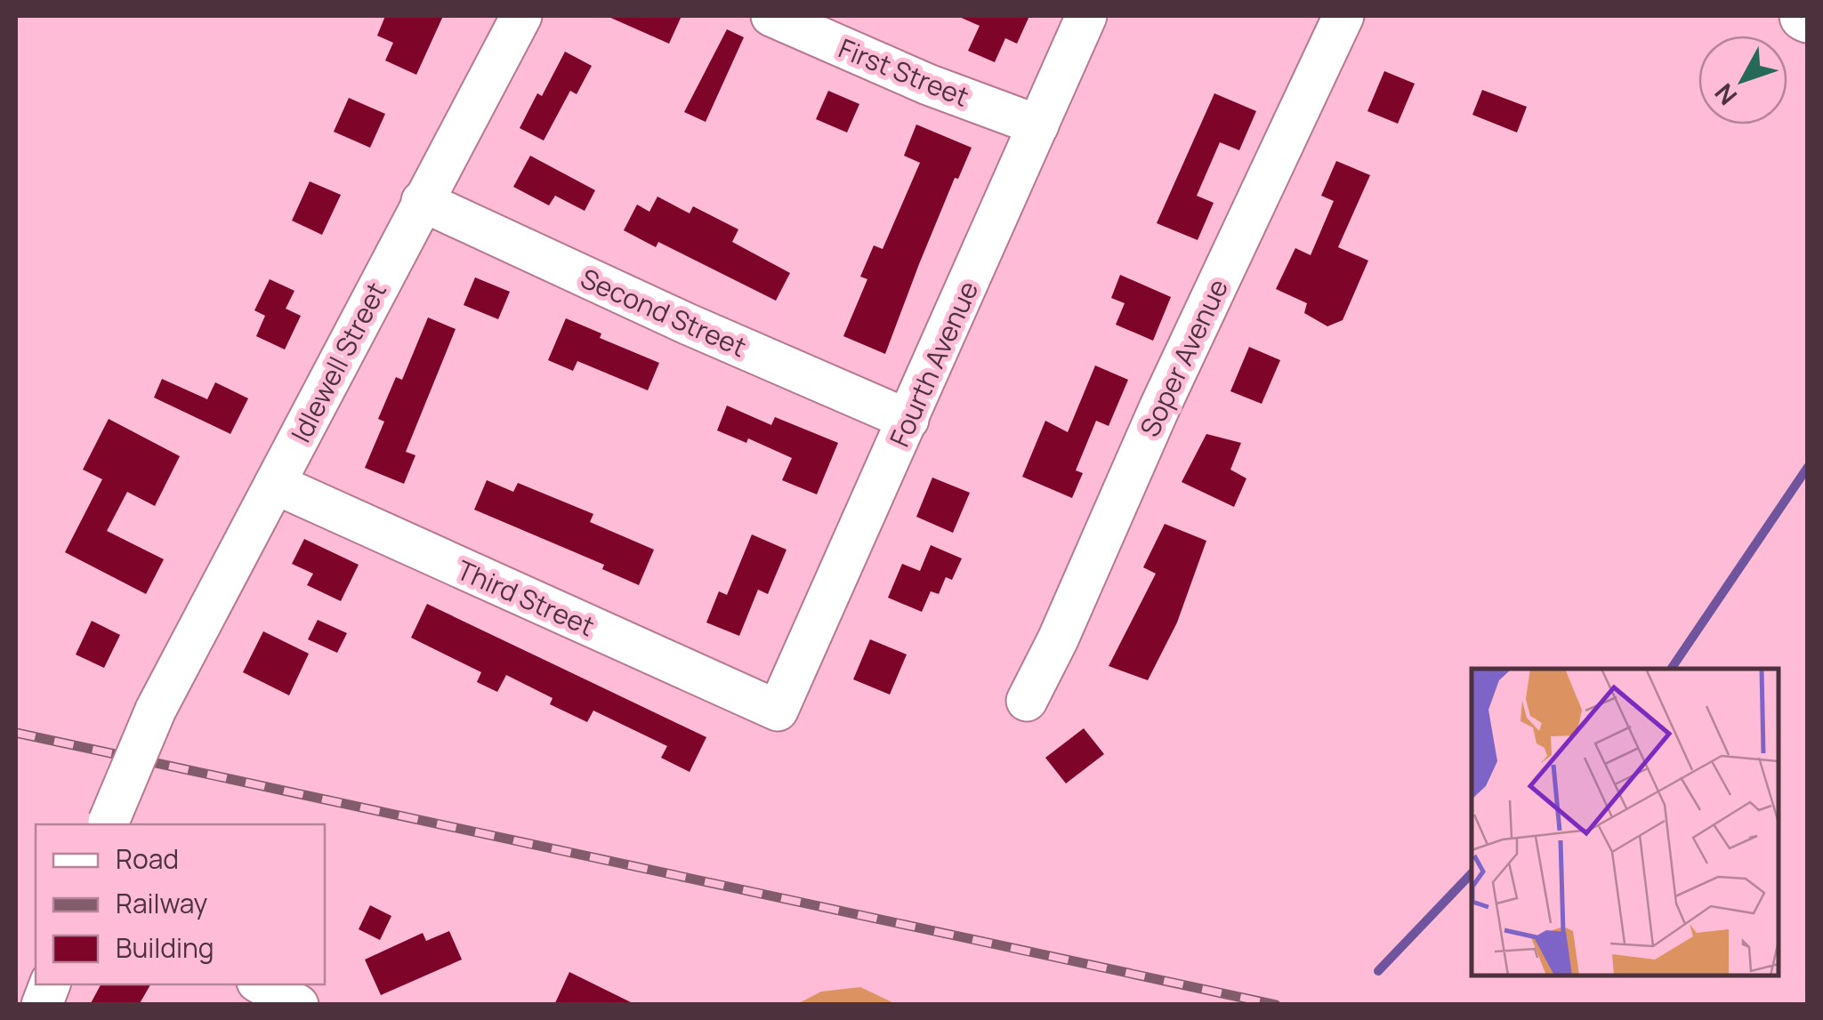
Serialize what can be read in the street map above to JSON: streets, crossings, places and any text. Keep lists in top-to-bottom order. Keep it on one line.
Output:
{"streets":{"street":["First Street","Second Street","Soper Avenue","Idlewell Street","Fourth Avenue","Third Street"]},"crossings":[["First Street","Fourth Avenue"],["Second Street","Idlewell Street"],["Second Street","Fourth Avenue"],["Idlewell Street","Third Street"],["Fourth Avenue","Third Street"]],"legend":["Road","Railway","Building"],"north":"bottom left"}
